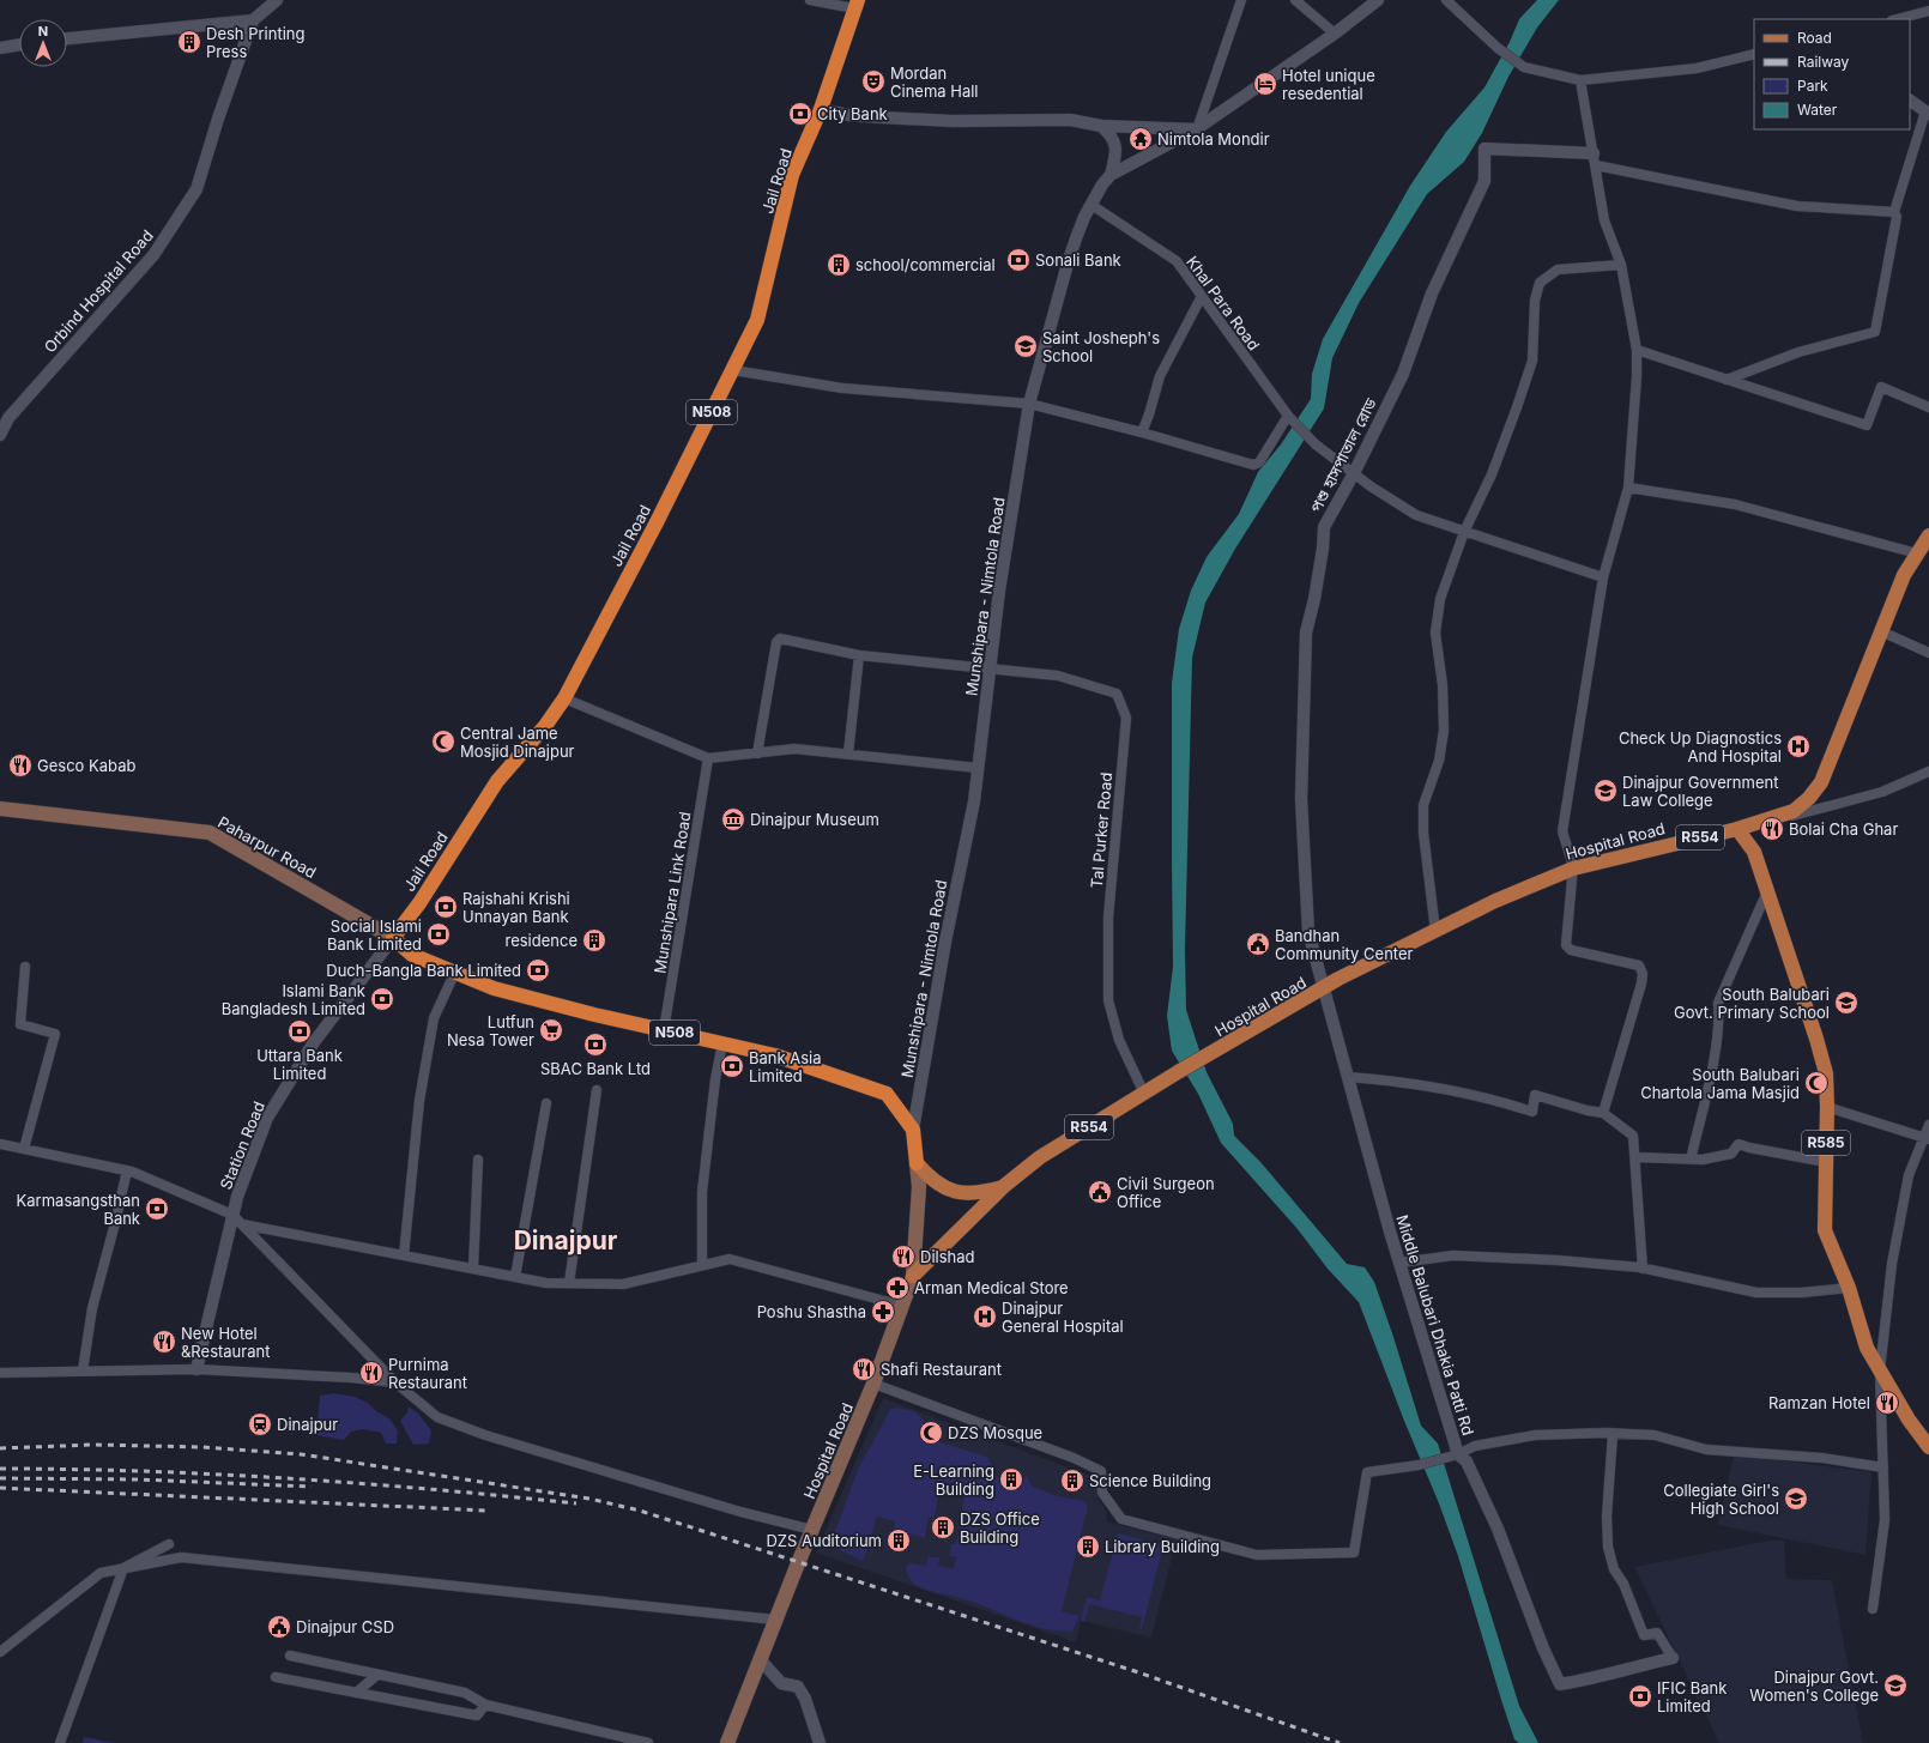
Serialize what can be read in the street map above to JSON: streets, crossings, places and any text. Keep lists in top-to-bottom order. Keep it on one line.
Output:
{"streets":{"highway":["Jail Road","N508"],"main road":["R554","Hospital Road","Paharpur Road","R585"],"street":["Orbind Hospital Road","Khal Para Road","পশু হাসপাতাল রোড","Munshipara - Nimtola Road","Tal Purker Road","Munshipara Link Road","Station Road","Middle Balubari Dhakia Patti Rd"]},"crossings":[["Jail Road","N508"],["Jail Road","Paharpur Road"],["Jail Road","Station Road"],["Khal Para Road","পশু হাসপাতাল রোড"],["Khal Para Road","Munshipara - Nimtola Road"],["N508","Munshipara - Nimtola Road"],["N508","Paharpur Road"],["N508","Munshipara Link Road"],["N508","Station Road"],["পশু হাসপাতাল রোড","Hospital Road"],["পশু হাসপাতাল রোড","Middle Balubari Dhakia Patti Rd"],["Munshipara - Nimtola Road","Tal Purker Road"],["Tal Purker Road","R554"],["Tal Purker Road","Hospital Road"],["R554","Hospital Road"],["Hospital Road","R585"],["Hospital Road","Middle Balubari Dhakia Patti Rd"],["Paharpur Road","Station Road"]],"districts":["Dinajpur"],"places":{"building":["Desh Printing Press","school/commercial","residence","E-Learning Building","Science Building","DZS Office Building","DZS Auditorium","Library Building"],"theatre":["Mordan Cinema Hall"],"hotel":["Hotel unique resedential"],"bank":["City Bank","Sonali Bank","Rajshahi Krishi Unnayan Bank","Social Islami Bank Limited","Duch-Bangla Bank Limited","Islami Bank Bangladesh Limited","Uttara Bank Limited","SBAC Bank Ltd","Bank Asia Limited","Karmasangsthan Bank","IFIC Bank Limited"],"temple":["Nimtola Mondir"],"school or university":["Saint Josheph's School","Dinajpur Government Law College","South Balubari Govt. Primary School","Collegiate Girl's High School","Dinajpur Govt. Women's College"],"mosque":["Central Jame Mosjid Dinajpur","South Balubari Chartola Jama Masjid","DZS Mosque"],"hospital":["Check Up Diagnostics And Hospital","Dinajpur General Hospital"],"restaurant":["Gesco Kabab","Bolai Cha Ghar","Dilshad","New Hotel &Restaurant","Shafi Restaurant","Purnima Restaurant","Ramzan Hotel"],"museum":["Dinajpur Museum"],"public building":["Bandhan Community Center","Civil Surgeon Office","Dinajpur CSD"],"supermarket":["Lutfun Nesa Tower"],"pharmacy":["Arman Medical Store","Poshu Shastha"],"station":["Dinajpur"]},"legend":["Road","Railway","Park","Water"],"north":"top"}
